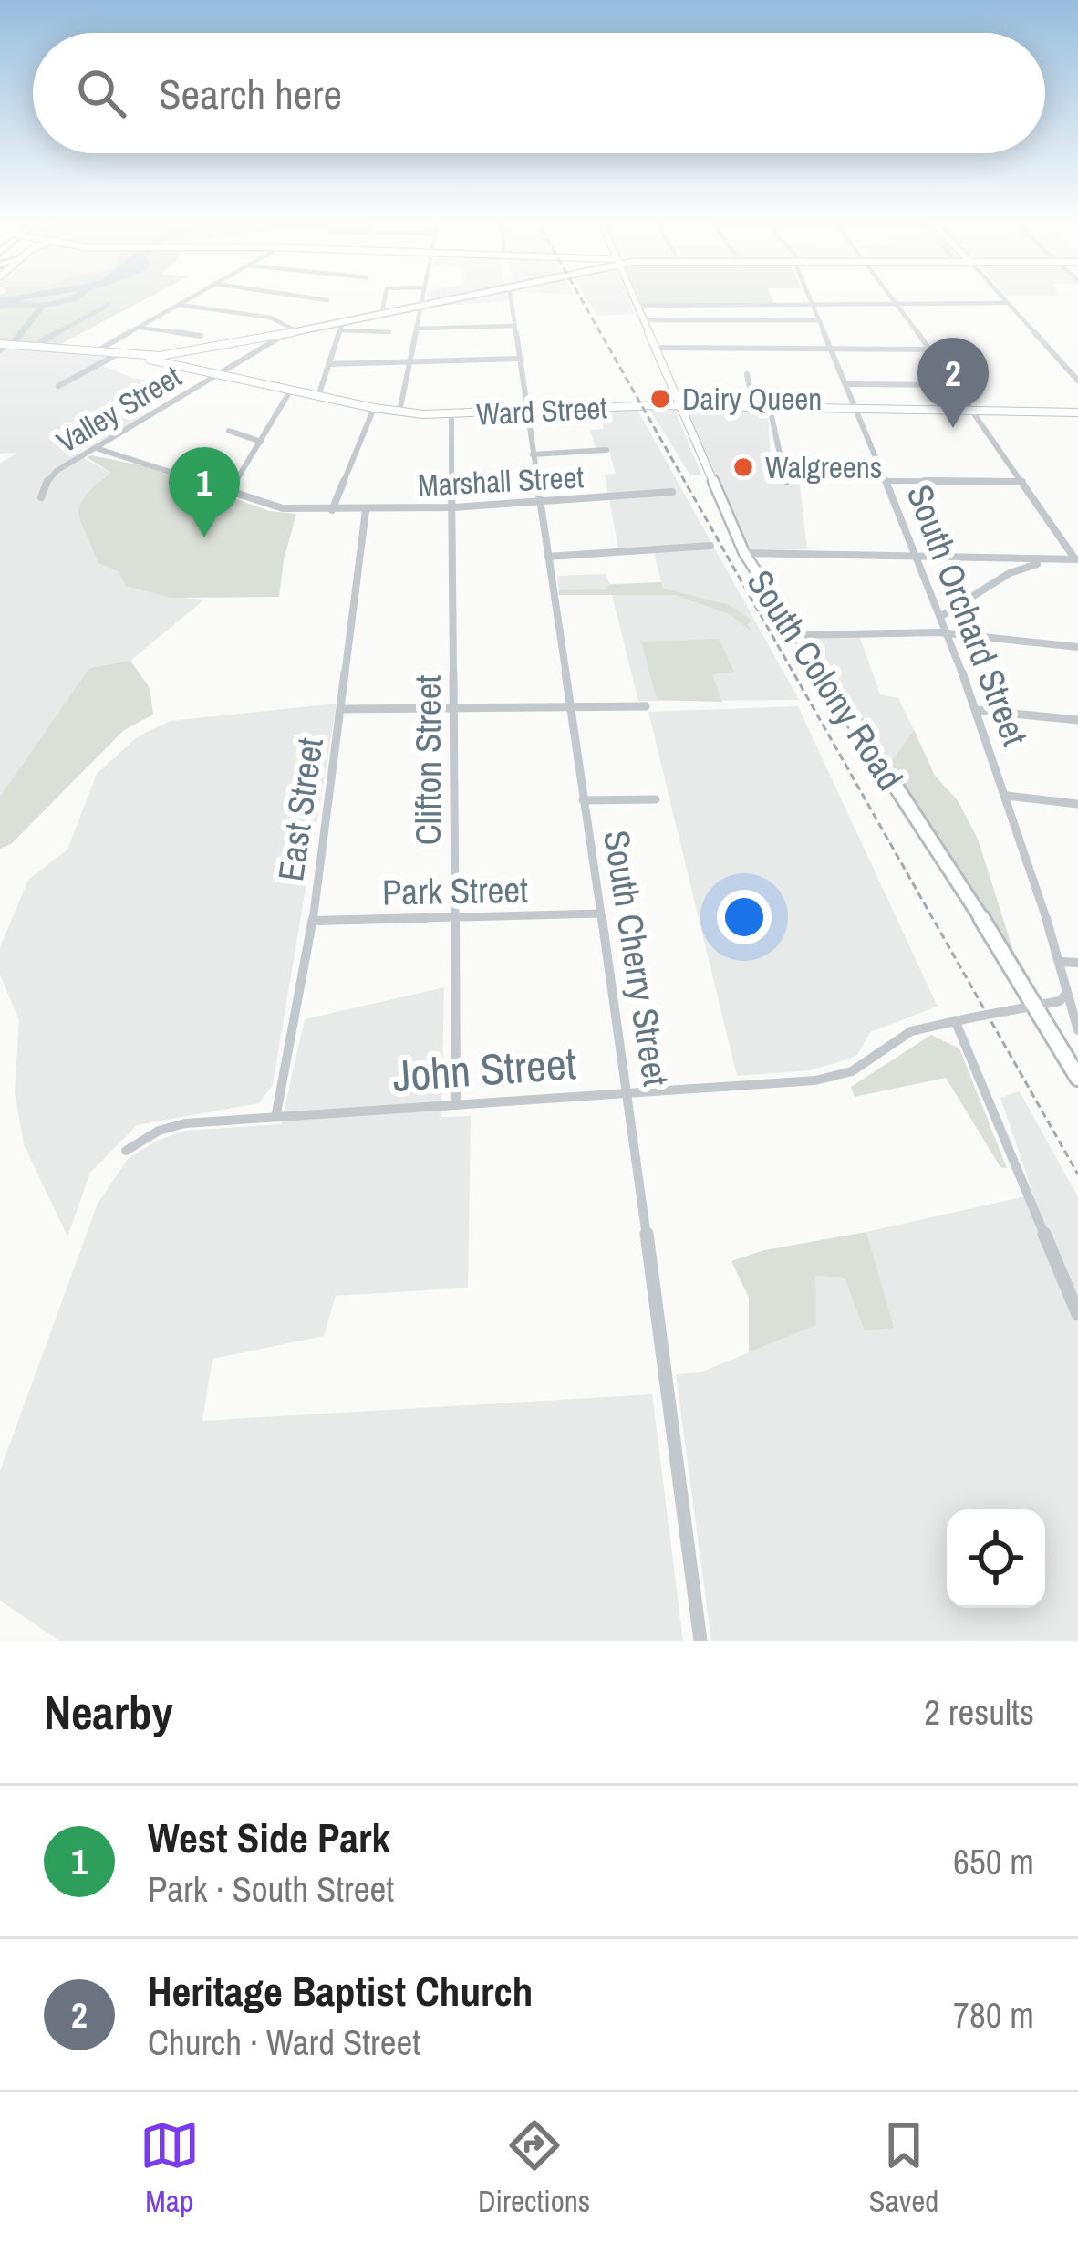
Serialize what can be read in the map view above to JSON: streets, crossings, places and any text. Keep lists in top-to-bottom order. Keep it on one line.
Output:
{"streets":{"main road":["Ward Street","South Colony Road"],"street":["Valley Street","Marshall Street","South Orchard Street","Clifton Street","East Street","Park Street","South Cherry Street","John Street"]},"crossings":[["Valley Street","Ward Street"],["Valley Street","Marshall Street"],["Ward Street","South Orchard Street"],["Ward Street","South Colony Road"],["Ward Street","Clifton Street"],["Ward Street","South Cherry Street"],["Marshall Street","Clifton Street"],["Marshall Street","East Street"],["Marshall Street","South Cherry Street"],["South Colony Road","John Street"],["Clifton Street","Park Street"],["Clifton Street","John Street"],["East Street","Park Street"],["East Street","John Street"],["Park Street","South Cherry Street"],["South Cherry Street","John Street"]],"places":["Dairy Queen","Walgreens"],"page":{"search":"Search here","pins":["2","1"],"heading":["Nearby","2 results"],"list":[{"mark":"1","name":"West Side Park","note":"Park · South Street","value":"650 m"},{"mark":"2","name":"Heritage Baptist Church","note":"Church · Ward Street","value":"780 m"}],"nav":["Map","Directions","Saved"]}}
